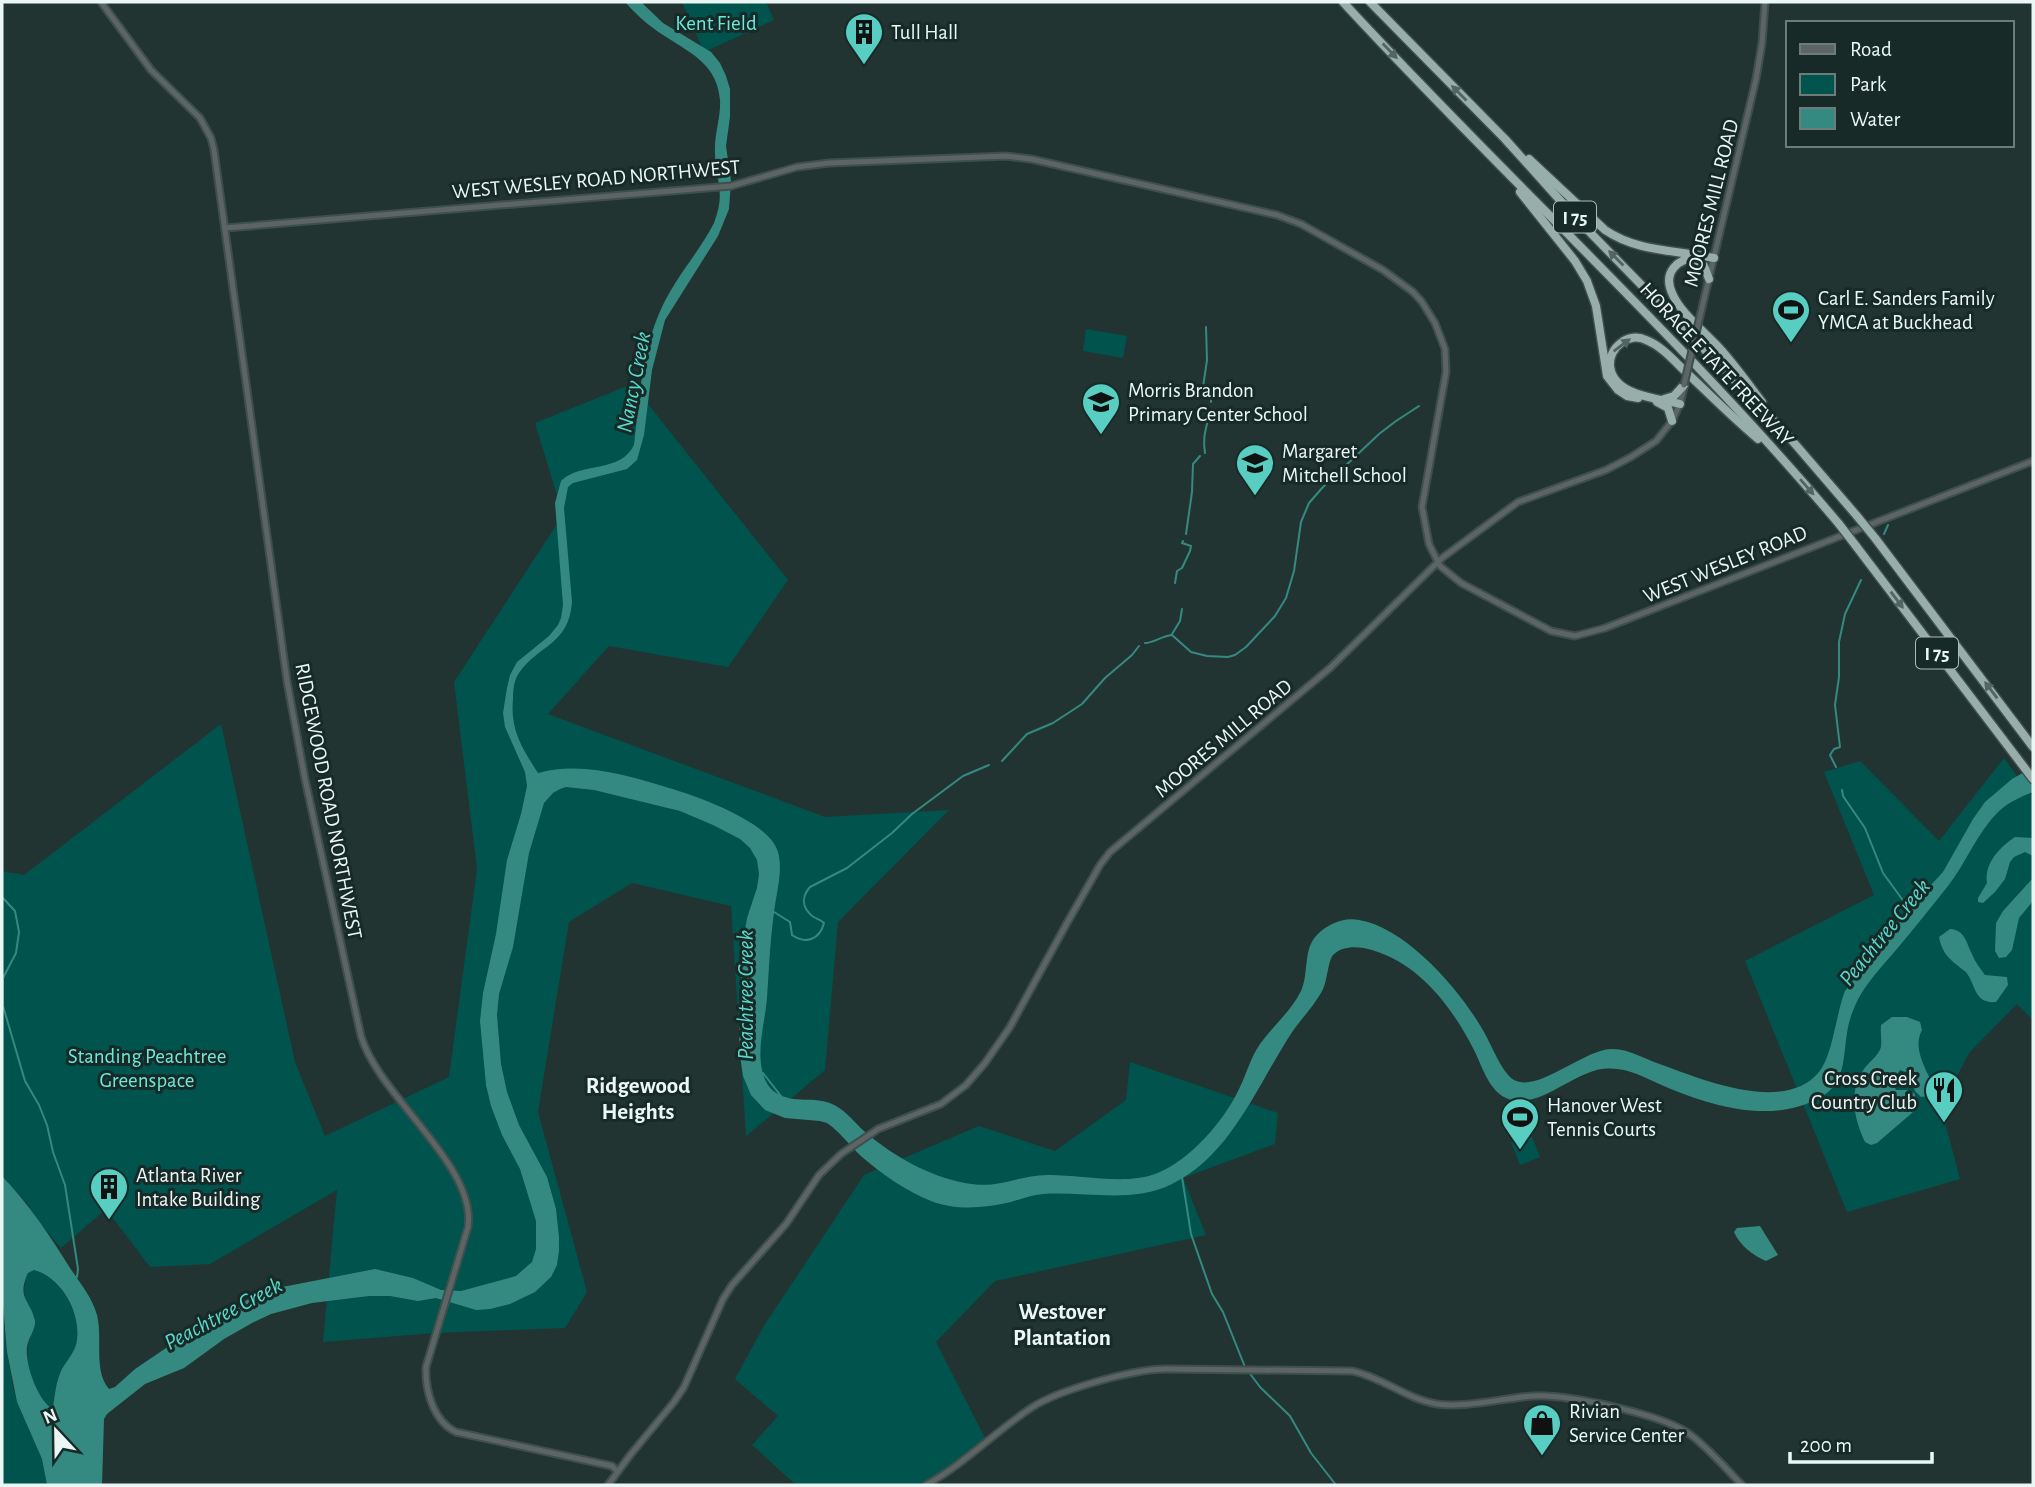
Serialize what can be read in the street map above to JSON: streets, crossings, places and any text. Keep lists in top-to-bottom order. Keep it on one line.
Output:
{"streets":{"highway":["I 75","HORACE E TATE FREEWAY"],"street":["WEST WESLEY ROAD NORTHWEST","MOORES MILL ROAD","WEST WESLEY ROAD","RIDGEWOOD ROAD NORTHWEST"]},"crossings":[["WEST WESLEY ROAD NORTHWEST","MOORES MILL ROAD"],["WEST WESLEY ROAD NORTHWEST","WEST WESLEY ROAD"],["WEST WESLEY ROAD NORTHWEST","RIDGEWOOD ROAD NORTHWEST"],["MOORES MILL ROAD","WEST WESLEY ROAD"],["MOORES MILL ROAD","RIDGEWOOD ROAD NORTHWEST"]],"districts":["Ridgewood Heights","Westover Plantation"],"water":["Nancy Creek","Peachtree Creek"],"parks":["Kent Field","Standing Peachtree Greenspace"],"places":{"building":["Tull Hall","Atlanta River Intake Building"],"sports":["Carl E. Sanders Family YMCA at Buckhead","Hanover West Tennis Courts"],"school or university":["Morris Brandon Primary Center School","Margaret Mitchell School"],"restaurant":["Cross Creek Country Club"],"shop":["Rivian Service Center"]},"legend":["Road","Park","Water"],"scale_bar":"200 m","north":"top"}
